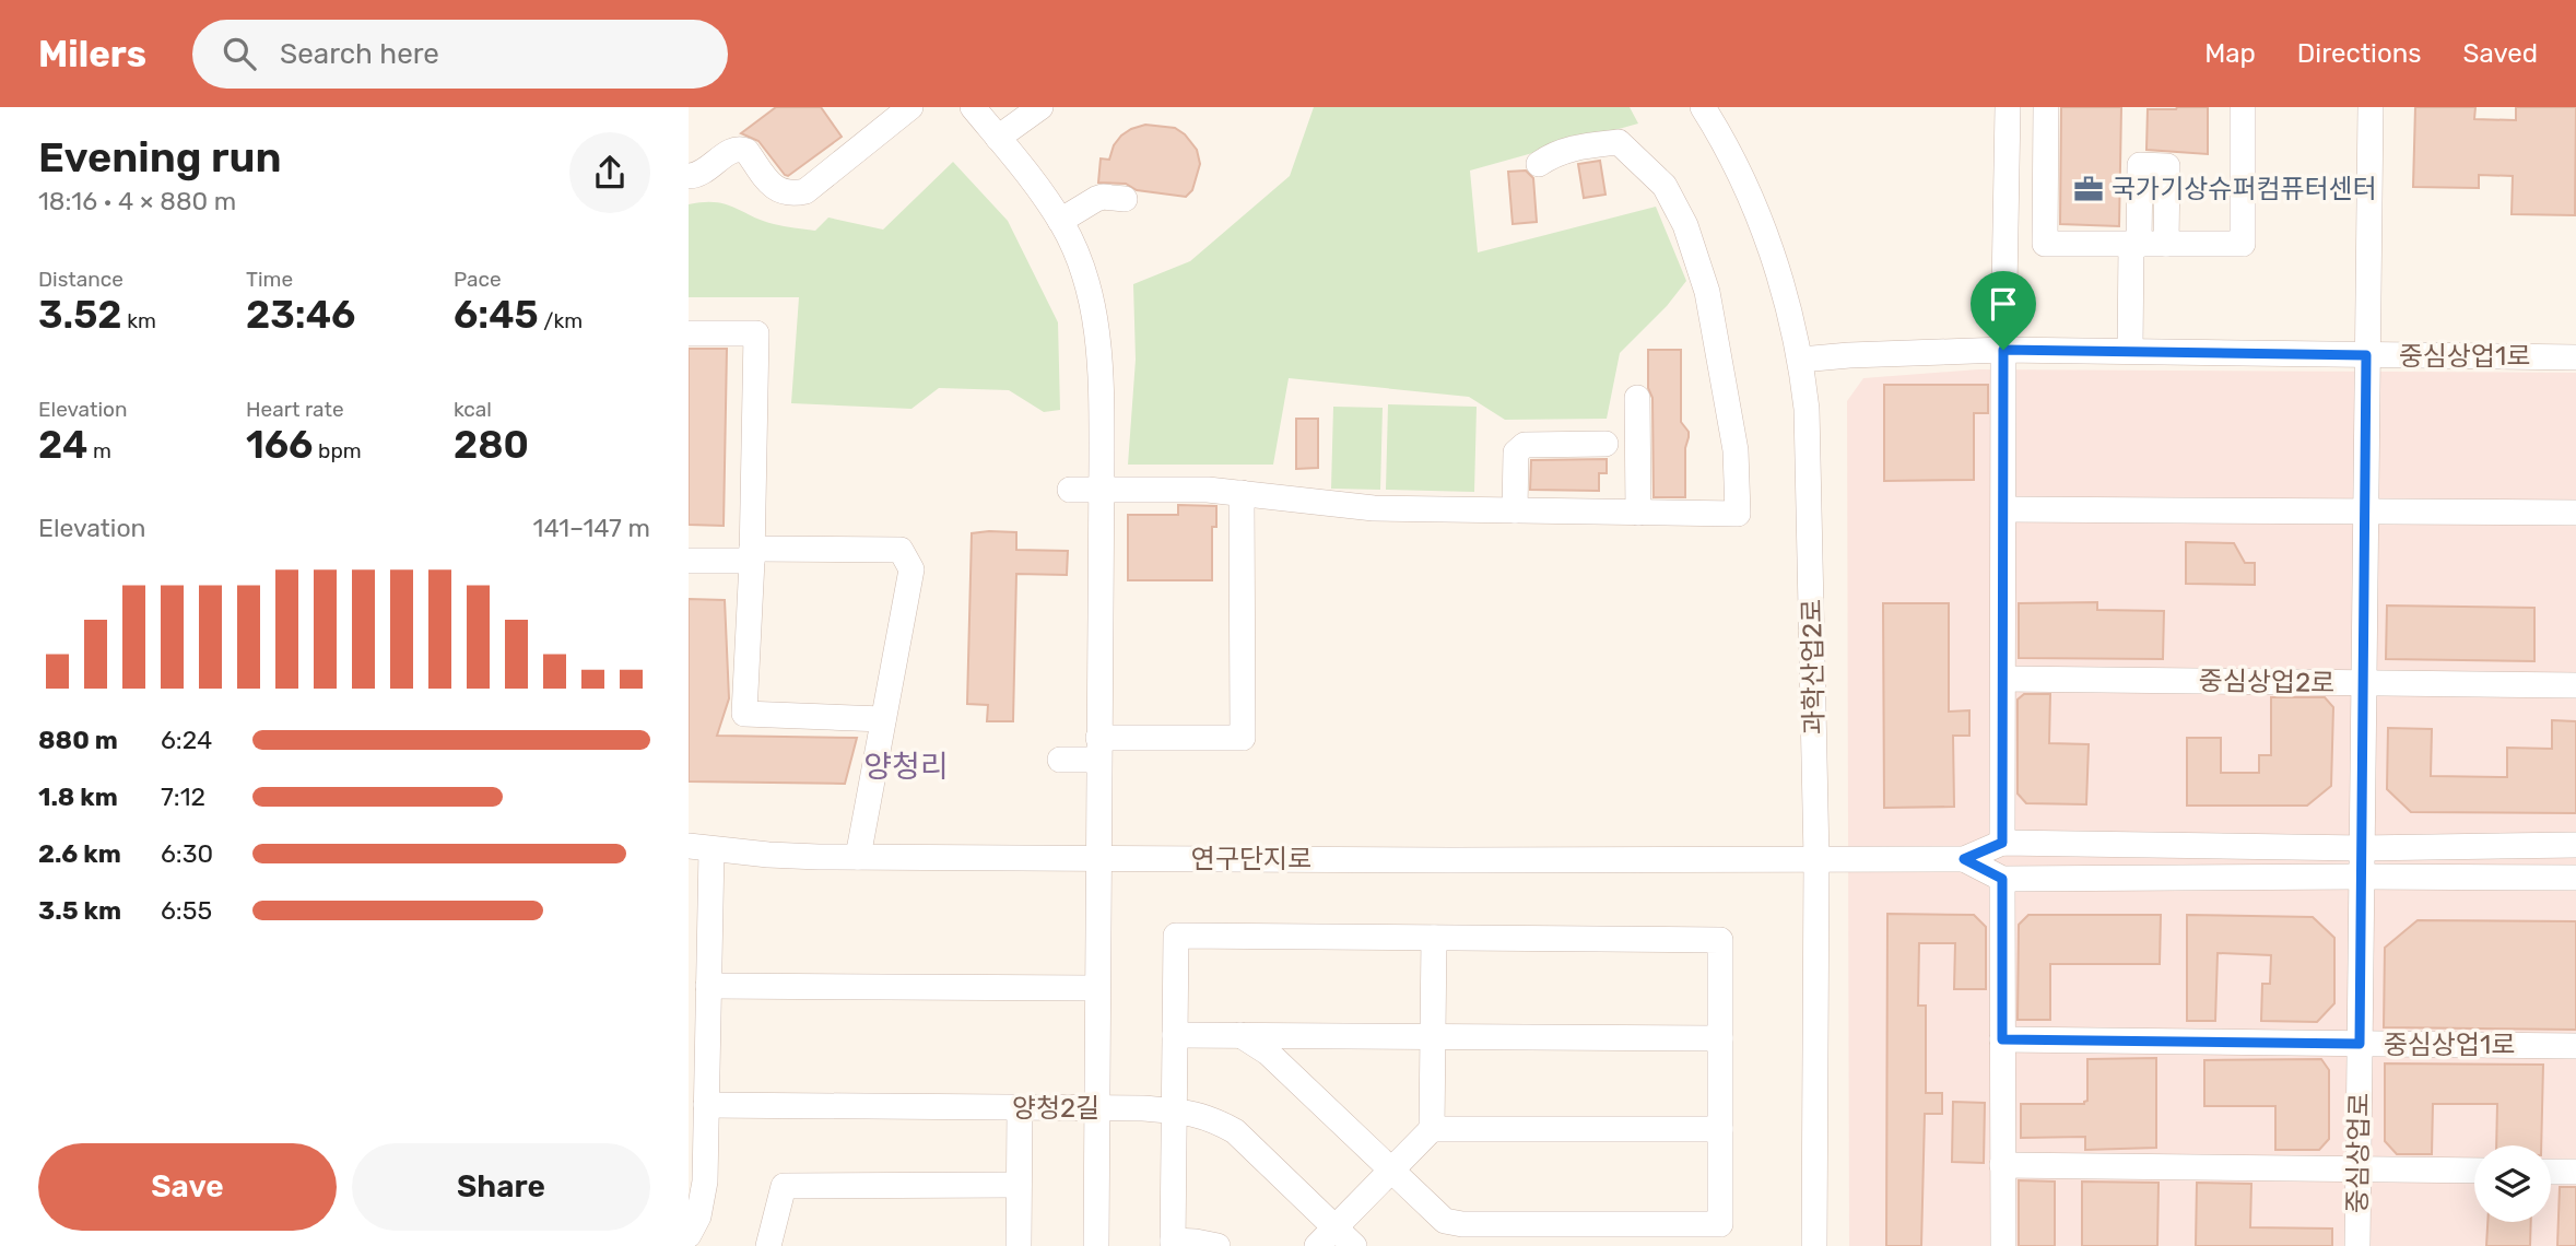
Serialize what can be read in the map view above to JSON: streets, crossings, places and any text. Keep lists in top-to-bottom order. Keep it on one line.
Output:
{"streets":{"street":["중심상업1로","과학산업2로","중심상업2로","연구단지로","양청2길","중심상업로"]},"crossings":[["중심상업1로","과학산업2로"],["중심상업1로","중심상업로"],["과학산업2로","연구단지로"],["중심상업2로","중심상업로"]],"districts":["양청리"],"places":{"office":["국가기상슈퍼컴퓨터센터"]},"page":{"header":"Milers","search":"Search here","nav":["Map","Directions","Saved"],"heading":["Evening run","18:16 · 4 × 880 m"],"stats":[["Distance","3.52 km"],["Time","23:46"],["Pace","6:45 /km"],["Elevation","24 m"],["Heart rate","166 bpm"],["kcal","280"]],"chart":["Elevation","141–147 m"],"list":[{"name":"880 m","note":"6:24"},{"name":"1.8 km","note":"7:12"},{"name":"2.6 km","note":"6:30"},{"name":"3.5 km","note":"6:55"}],"buttons":["Save","Share"]}}
